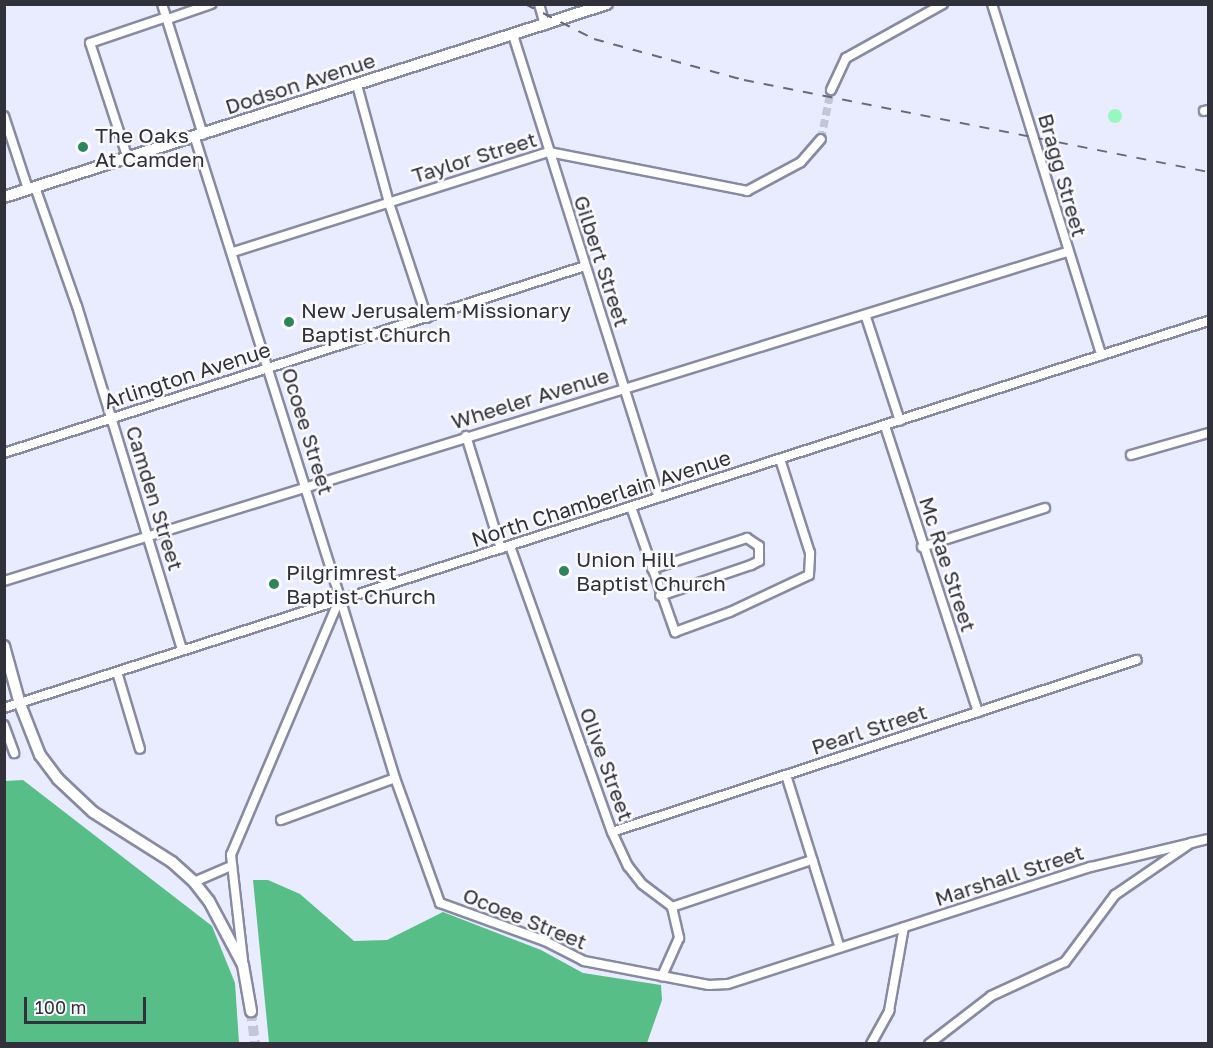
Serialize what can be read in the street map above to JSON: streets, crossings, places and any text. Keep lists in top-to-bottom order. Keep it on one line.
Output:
{"streets":{"main road":["Dodson Avenue"],"street":["Taylor Street","Bragg Street","Gilbert Street","Arlington Avenue","Wheeler Avenue","Ocoee Street","Camden Street","North Chamberlain Avenue","Mc Rae Street","Pearl Street","Olive Street","Marshall Street"]},"crossings":[["Dodson Avenue","Gilbert Street"],["Dodson Avenue","Ocoee Street"],["Dodson Avenue","Camden Street"],["Taylor Street","Gilbert Street"],["Taylor Street","Ocoee Street"],["Bragg Street","Wheeler Avenue"],["Bragg Street","North Chamberlain Avenue"],["Gilbert Street","Arlington Avenue"],["Gilbert Street","Wheeler Avenue"],["Gilbert Street","North Chamberlain Avenue"],["Arlington Avenue","Ocoee Street"],["Arlington Avenue","Camden Street"],["Wheeler Avenue","Ocoee Street"],["Wheeler Avenue","Camden Street"],["Wheeler Avenue","Olive Street"],["Ocoee Street","North Chamberlain Avenue"],["Ocoee Street","Marshall Street"],["Camden Street","North Chamberlain Avenue"],["North Chamberlain Avenue","Mc Rae Street"],["North Chamberlain Avenue","Olive Street"],["Mc Rae Street","Pearl Street"],["Pearl Street","Olive Street"]],"places":["The Oaks At Camden","New Jerusalem Missionary Baptist Church","Union Hill Baptist Church","Pilgrimrest Baptist Church"],"scale_bar":"100 m"}
